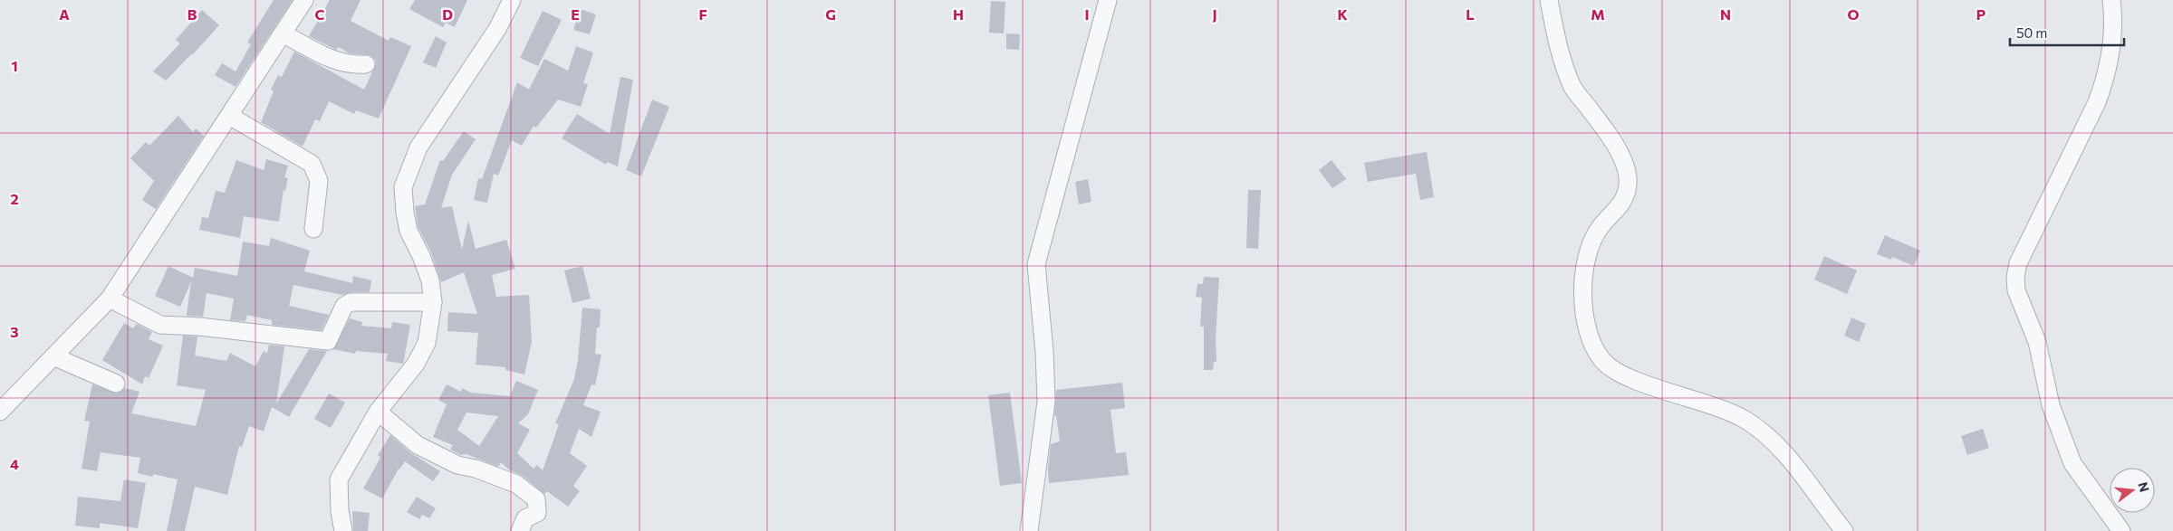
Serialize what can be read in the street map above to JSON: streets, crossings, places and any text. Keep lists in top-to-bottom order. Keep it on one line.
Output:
{"scale_bar":"50 m","north":"right","grid":{"columns":["A","B","C","D","E","F","G","H","I","J","K","L","M","N","O","P"],"rows":["1","2","3","4"]}}
